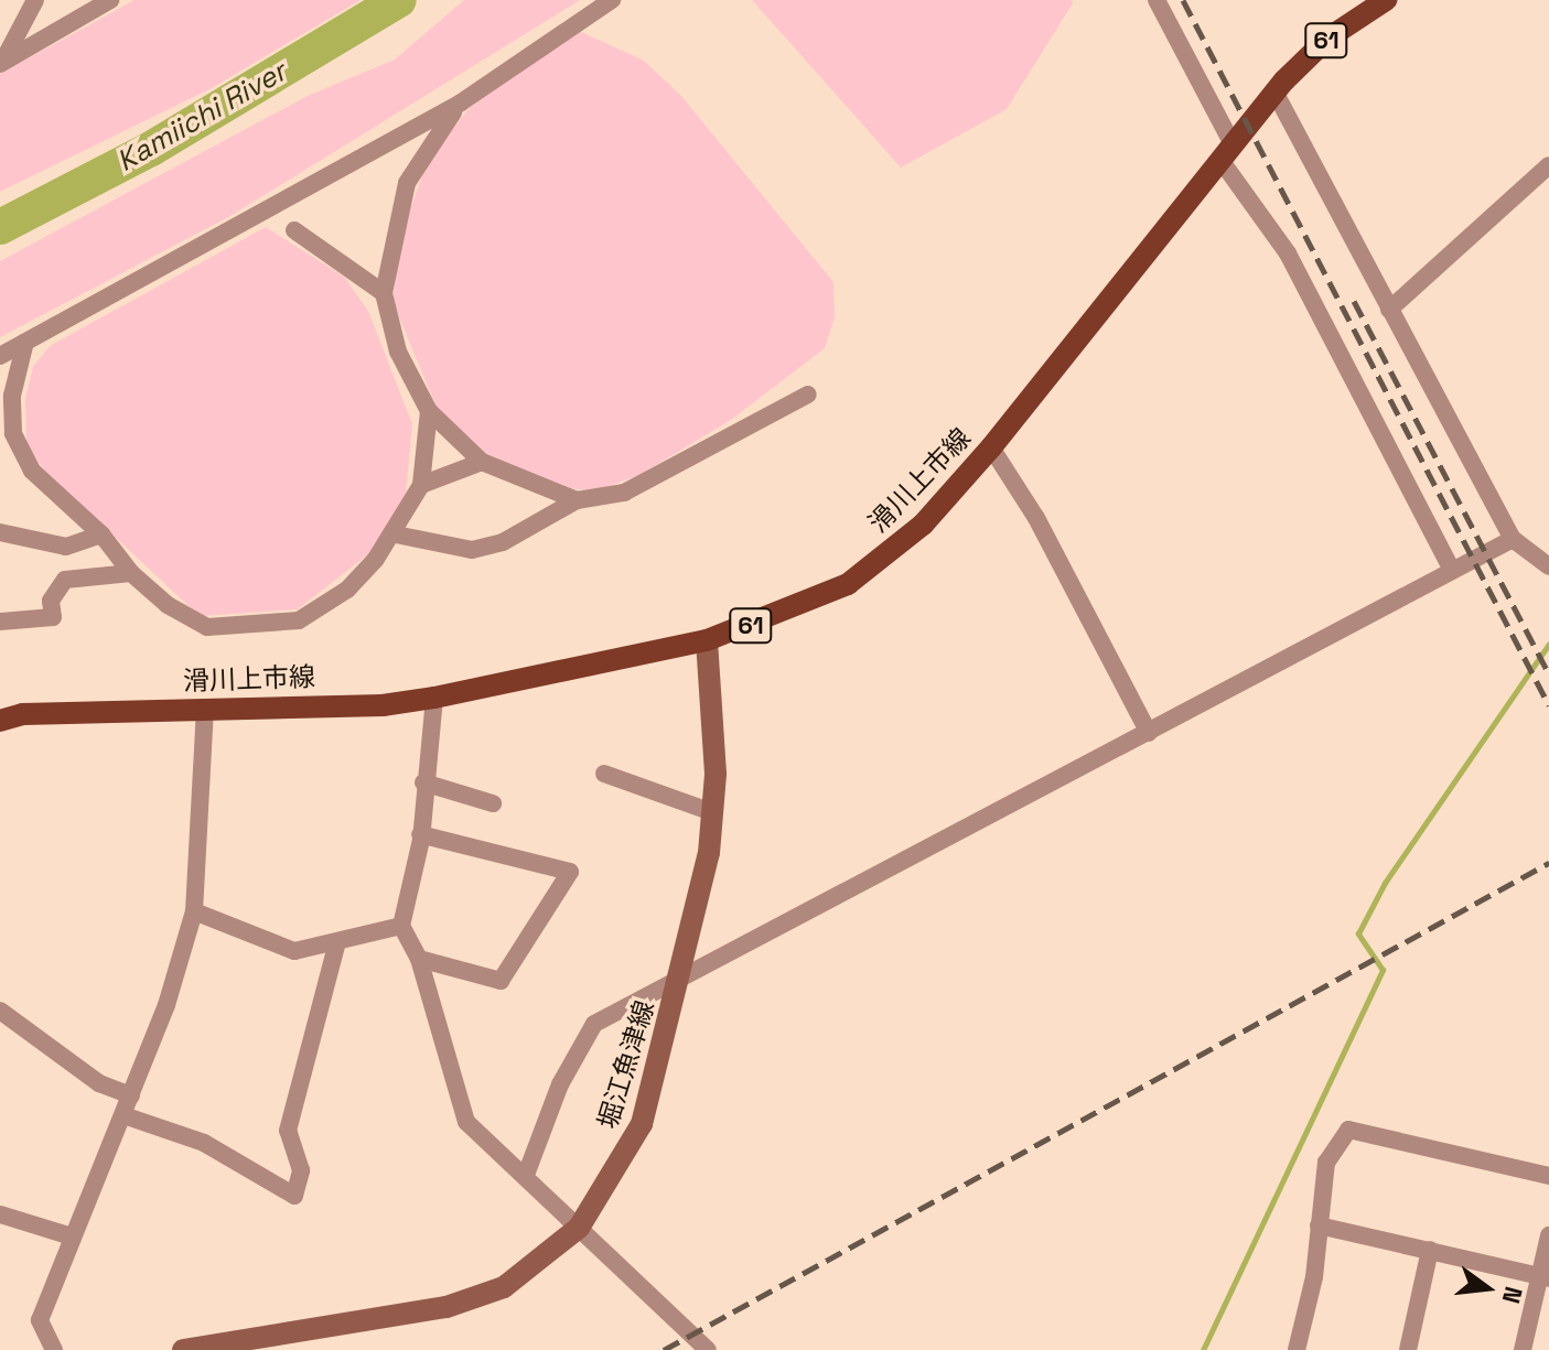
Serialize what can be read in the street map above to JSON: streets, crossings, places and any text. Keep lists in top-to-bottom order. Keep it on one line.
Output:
{"streets":{"main road":["61","滑川上市線","堀江魚津線"]},"crossings":[["滑川上市線","堀江魚津線"]],"water":["Kamiichi River"],"north":"right"}
